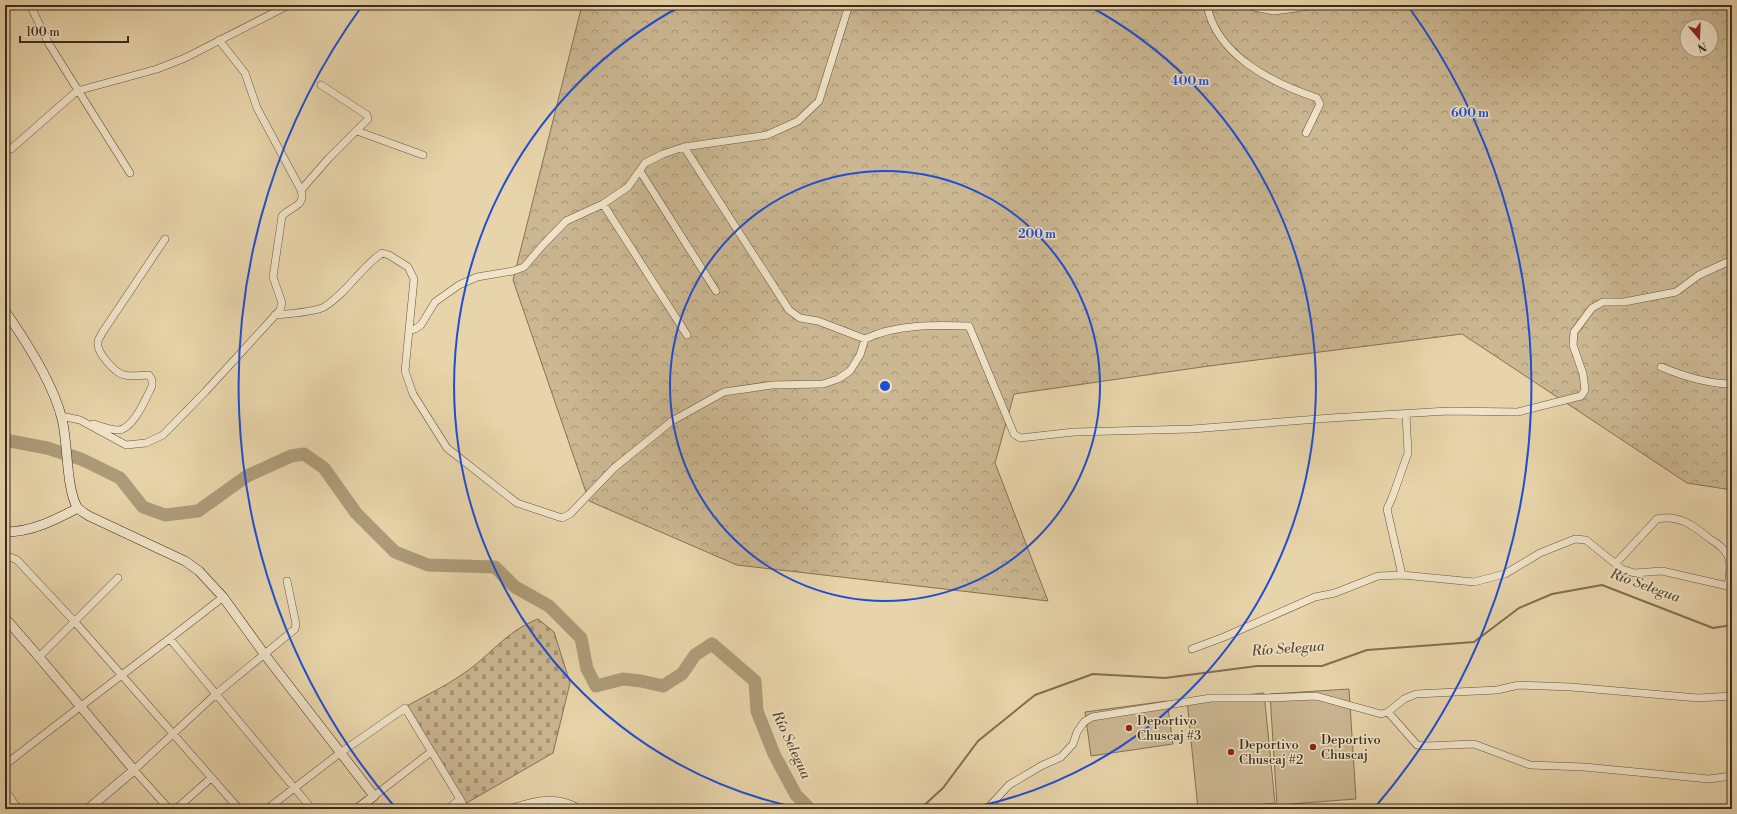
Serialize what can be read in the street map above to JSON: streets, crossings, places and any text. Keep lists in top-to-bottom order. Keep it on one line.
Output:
{"water":["Río Selegua"],"places":["Deportivo Chuscaj #3","Deportivo Chuscaj","Deportivo Chuscaj #2"],"scale_bar":"100 m","north":"bottom","rings":["400 m","600 m","200 m"]}
